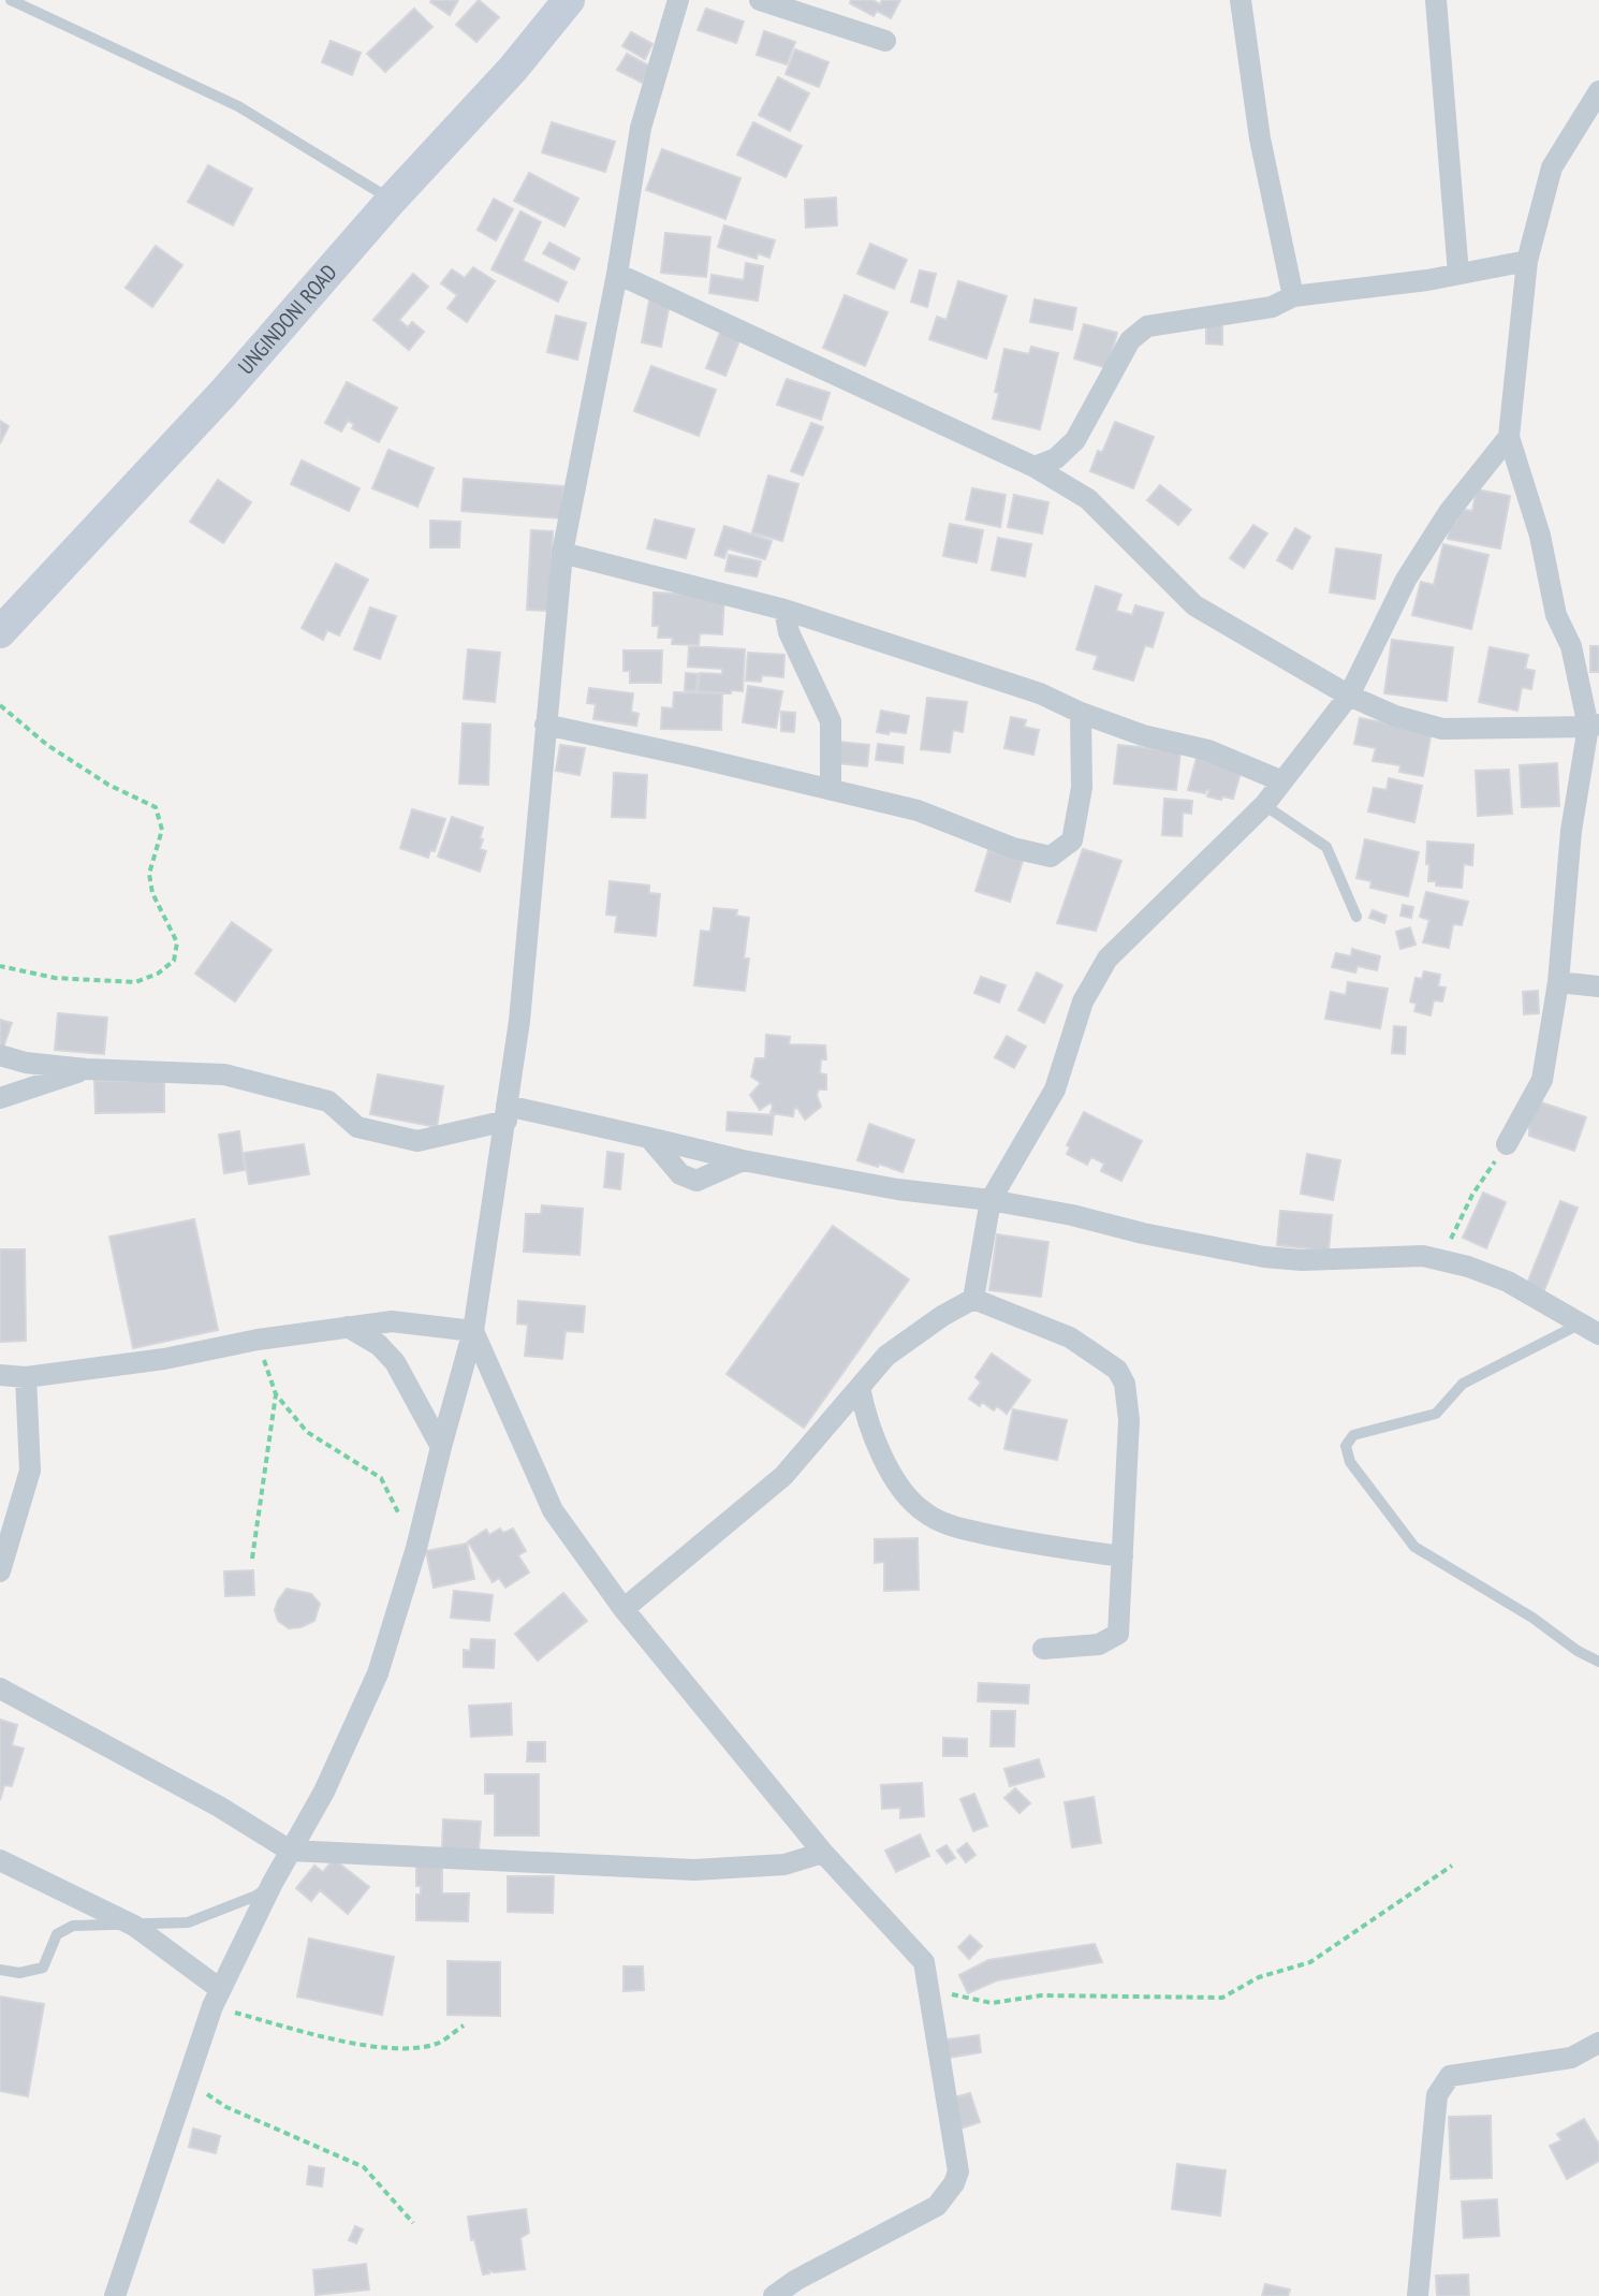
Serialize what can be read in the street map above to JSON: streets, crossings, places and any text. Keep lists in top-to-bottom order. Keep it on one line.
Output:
{"streets":{"main road":["UNGINDONI ROAD"]}}
